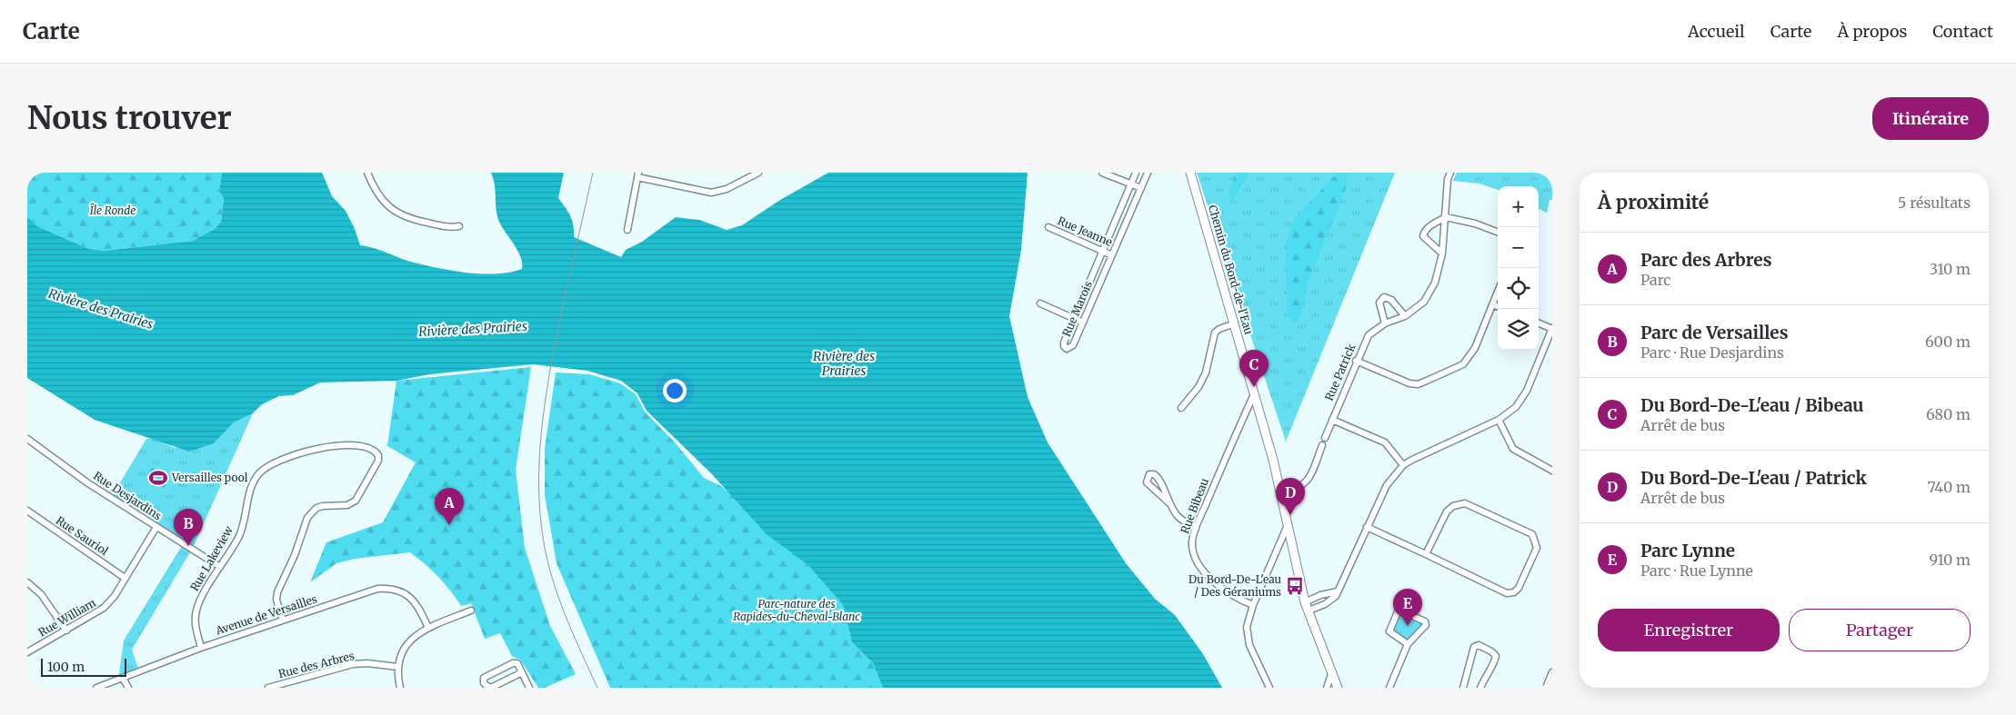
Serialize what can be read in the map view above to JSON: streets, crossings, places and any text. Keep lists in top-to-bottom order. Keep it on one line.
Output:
{"streets":{"street":["Rue Jeanne","Chemin du Bord-de-l'Eau","Rue Marois","Rue Patrick","Rue Desjardins","Rue Bibeau","Rue Sauriol","Rue Lakeview","Avenue de Versailles","Rue William","Rue des Arbres"]},"crossings":[["Rue Jeanne","Rue Marois"],["Chemin du Bord-de-l'Eau","Rue Bibeau"],["Rue Desjardins","Rue Lakeview"],["Rue Desjardins","Rue William"],["Rue Sauriol","Rue William"],["Rue Lakeview","Avenue de Versailles"]],"water":["Rivière des Prairies"],"parks":["Île Ronde","Parc-nature des Rapides-du-Cheval-Blanc"],"places":{"sports":["Versailles pool"],"bus stop":["Du Bord-De-L'eau / Des Géraniums"]},"scale_bar":"100 m","page":{"header":"Carte","nav":["Accueil","Carte","À propos","Contact"],"buttons":["Itinéraire",["Enregistrer","Partager"]],"title":"Nous trouver","heading":["À proximité","5 résultats"],"map_buttons":["+","−"],"list":[{"mark":"A","name":"Parc des Arbres","note":"Parc","value":"310 m"},{"mark":"B","name":"Parc de Versailles","note":"Parc · Rue Desjardins","value":"600 m"},{"mark":"C","name":"Du Bord-De-L'eau / Bibeau","note":"Arrêt de bus","value":"680 m"},{"mark":"D","name":"Du Bord-De-L'eau / Patrick","note":"Arrêt de bus","value":"740 m"},{"mark":"E","name":"Parc Lynne","note":"Parc · Rue Lynne","value":"910 m"}],"pins":["C","D","A","B","E"],"scale":"100 m"}}
